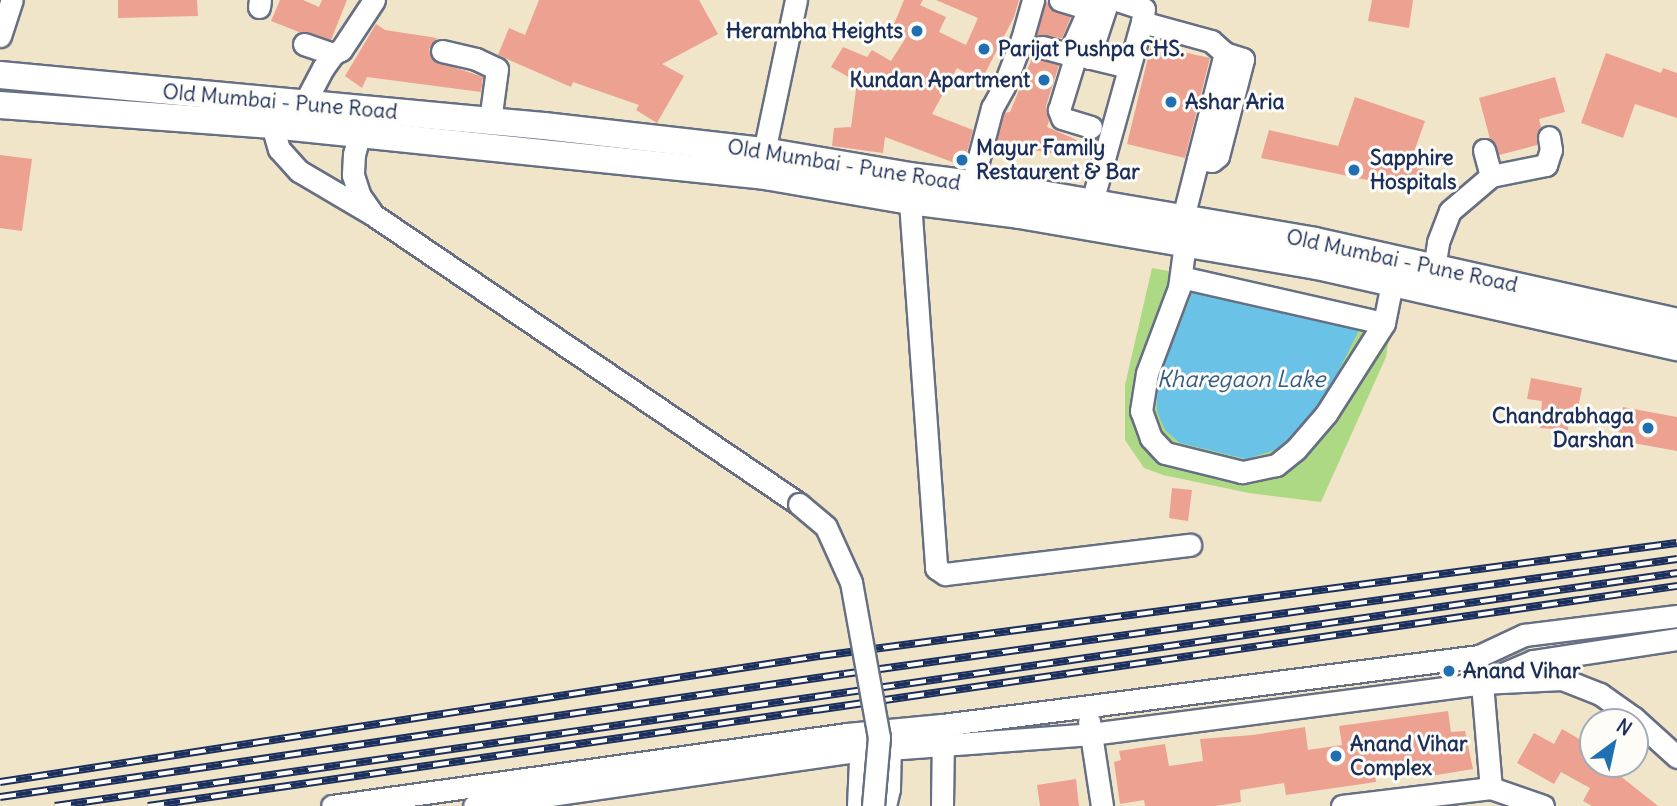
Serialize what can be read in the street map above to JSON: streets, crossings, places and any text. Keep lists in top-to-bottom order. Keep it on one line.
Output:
{"streets":{"main road":["Old Mumbai - Pune Road"]},"water":["Kharegaon Lake"],"places":["Herambha Heights","Parijat Pushpa CHS.","Kundan Apartment","Ashar Aria","Mayur Family Restaurent & Bar","Sapphire Hospitals","Chandrabhaga Darshan","Anand Vihar","Anand Vihar Complex"],"north":"top right"}
